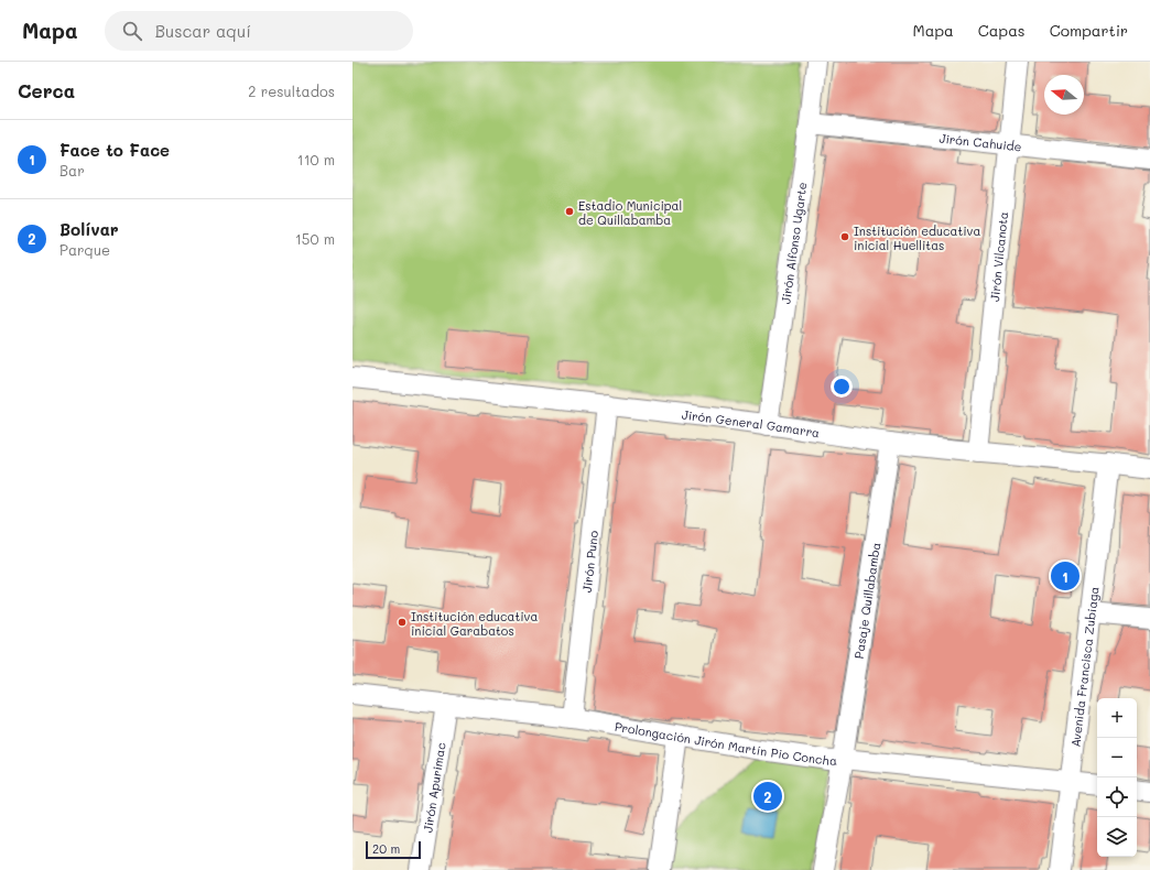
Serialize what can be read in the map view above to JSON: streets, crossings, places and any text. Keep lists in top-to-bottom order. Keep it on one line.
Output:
{"streets":{"street":["Jirón Cahuide","Jirón Alfonso Ugarte","Jirón Vilcanota","Jirón General Gamarra","Jirón Puno","Pasaje Quillabamba","Avenida Francisca Zubiaga","Prolongación Jirón Martín Pio Concha","Jirón Apurimac"]},"crossings":[["Jirón Cahuide","Jirón Alfonso Ugarte"],["Jirón Cahuide","Jirón Vilcanota"],["Jirón Alfonso Ugarte","Jirón General Gamarra"],["Jirón Vilcanota","Jirón General Gamarra"],["Jirón General Gamarra","Jirón Puno"],["Jirón General Gamarra","Pasaje Quillabamba"],["Jirón General Gamarra","Avenida Francisca Zubiaga"],["Jirón Puno","Prolongación Jirón Martín Pio Concha"],["Pasaje Quillabamba","Prolongación Jirón Martín Pio Concha"],["Avenida Francisca Zubiaga","Prolongación Jirón Martín Pio Concha"],["Prolongación Jirón Martín Pio Concha","Jirón Apurimac"]],"places":["Estadio Municipal de Quillabamba","Institución educativa inicial Huellitas","Institución educativa inicial Garabatos"],"scale_bar":"20 m","north":"left","page":{"header":"Mapa","search":"Buscar aquí","nav":["Mapa","Capas","Compartir"],"heading":["Cerca","2 resultados"],"list":[{"mark":"1","name":"Face to Face","note":"Bar","value":"110 m"},{"mark":"2","name":"Bolívar","note":"Parque","value":"150 m"}],"pins":["1","2"],"map_buttons":["+","−"],"scale":"20 m"}}
